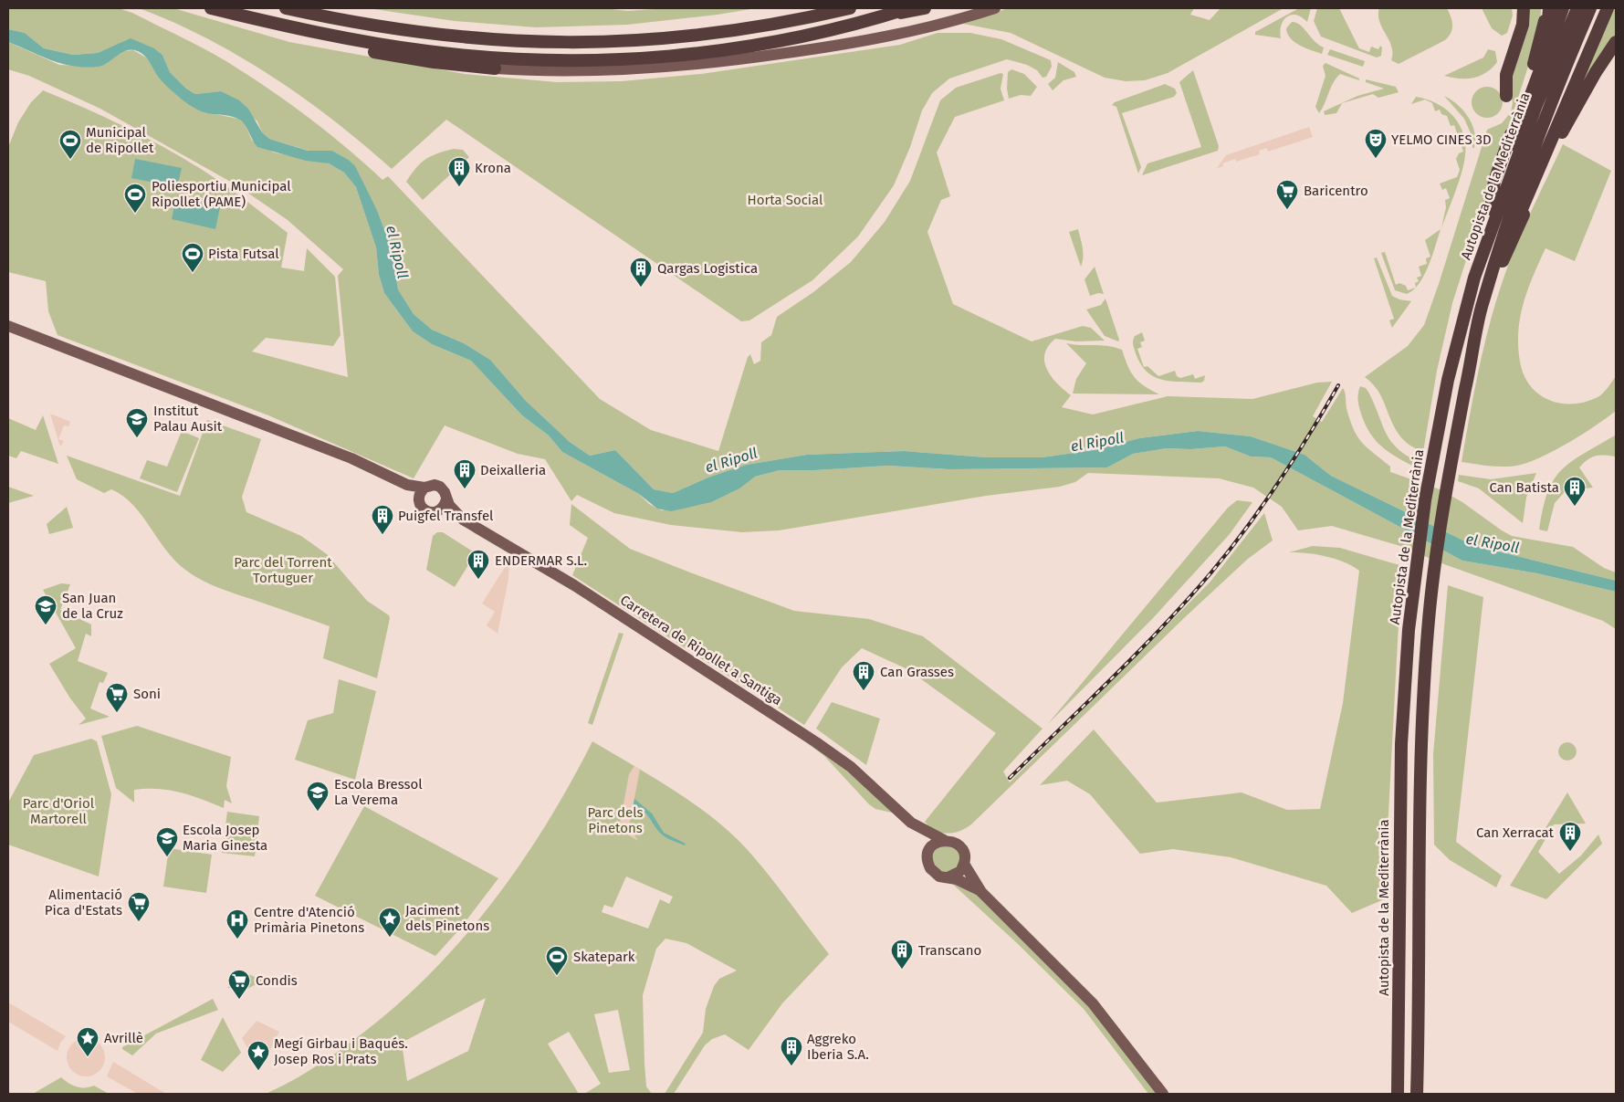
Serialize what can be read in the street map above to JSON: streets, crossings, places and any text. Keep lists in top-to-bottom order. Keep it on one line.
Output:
{"streets":{"highway":["Autopista de la Mediterrània"],"main road":["Carretera de Ripollet a Santiga"]},"water":["el Ripoll"],"parks":["Horta Social","Parc del Torrent Tortuguer","Parc d'Oriol Martorell","Parc dels Pinetons"],"places":{"theatre":["YELMO CINES 3D"],"sports":["Municipal de Ripollet","Poliesportiu Municipal Ripollet (PAME)","Pista Futsal","Skatepark"],"building":["Krona","Qargas Logistica","Deixalleria","Can Batista","Puigfel Transfel","ENDERMAR S.L.","Can Grasses","Can Xerracat","Transcano","Aggreko Iberia S.A."],"supermarket":["Baricentro","Soni","Alimentació Pica d'Estats","Condis"],"school or university":["Institut Palau Ausit","San Juan de la Cruz","Escola Bressol La Verema","Escola Josep Maria Ginesta"],"place":["Jaciment dels Pinetons","Avrillè","Megí Girbau i Baqués. Josep Ros i Prats"],"hospital":["Centre d'Atenció Primària Pinetons"]}}
